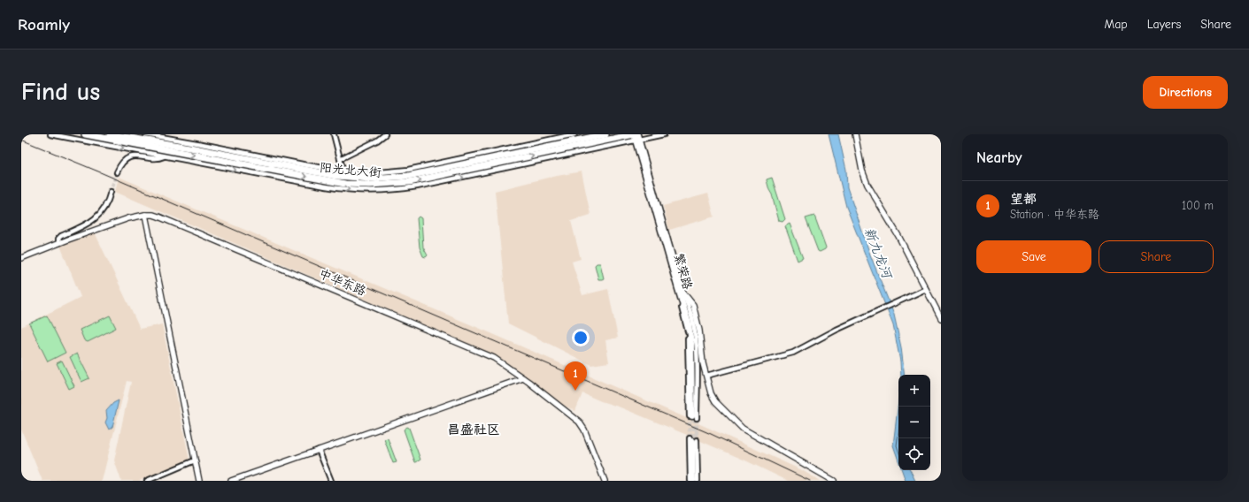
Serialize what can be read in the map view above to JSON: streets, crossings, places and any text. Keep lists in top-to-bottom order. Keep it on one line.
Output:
{"streets":{"highway":["阳光北大街"],"main road":["繁荣路"],"street":["中华东路"]},"crossings":[["阳光北大街","繁荣路"]],"districts":["昌盛社区"],"water":["新九龙河"],"page":{"header":"Roamly","nav":["Map","Layers","Share"],"buttons":["Directions",["Save","Share"]],"title":"Find us","heading":"Nearby","list":[{"mark":"1","name":"望都","note":"Station · 中华东路","value":"100 m"}],"pins":"1","map_buttons":["+","−"]}}
